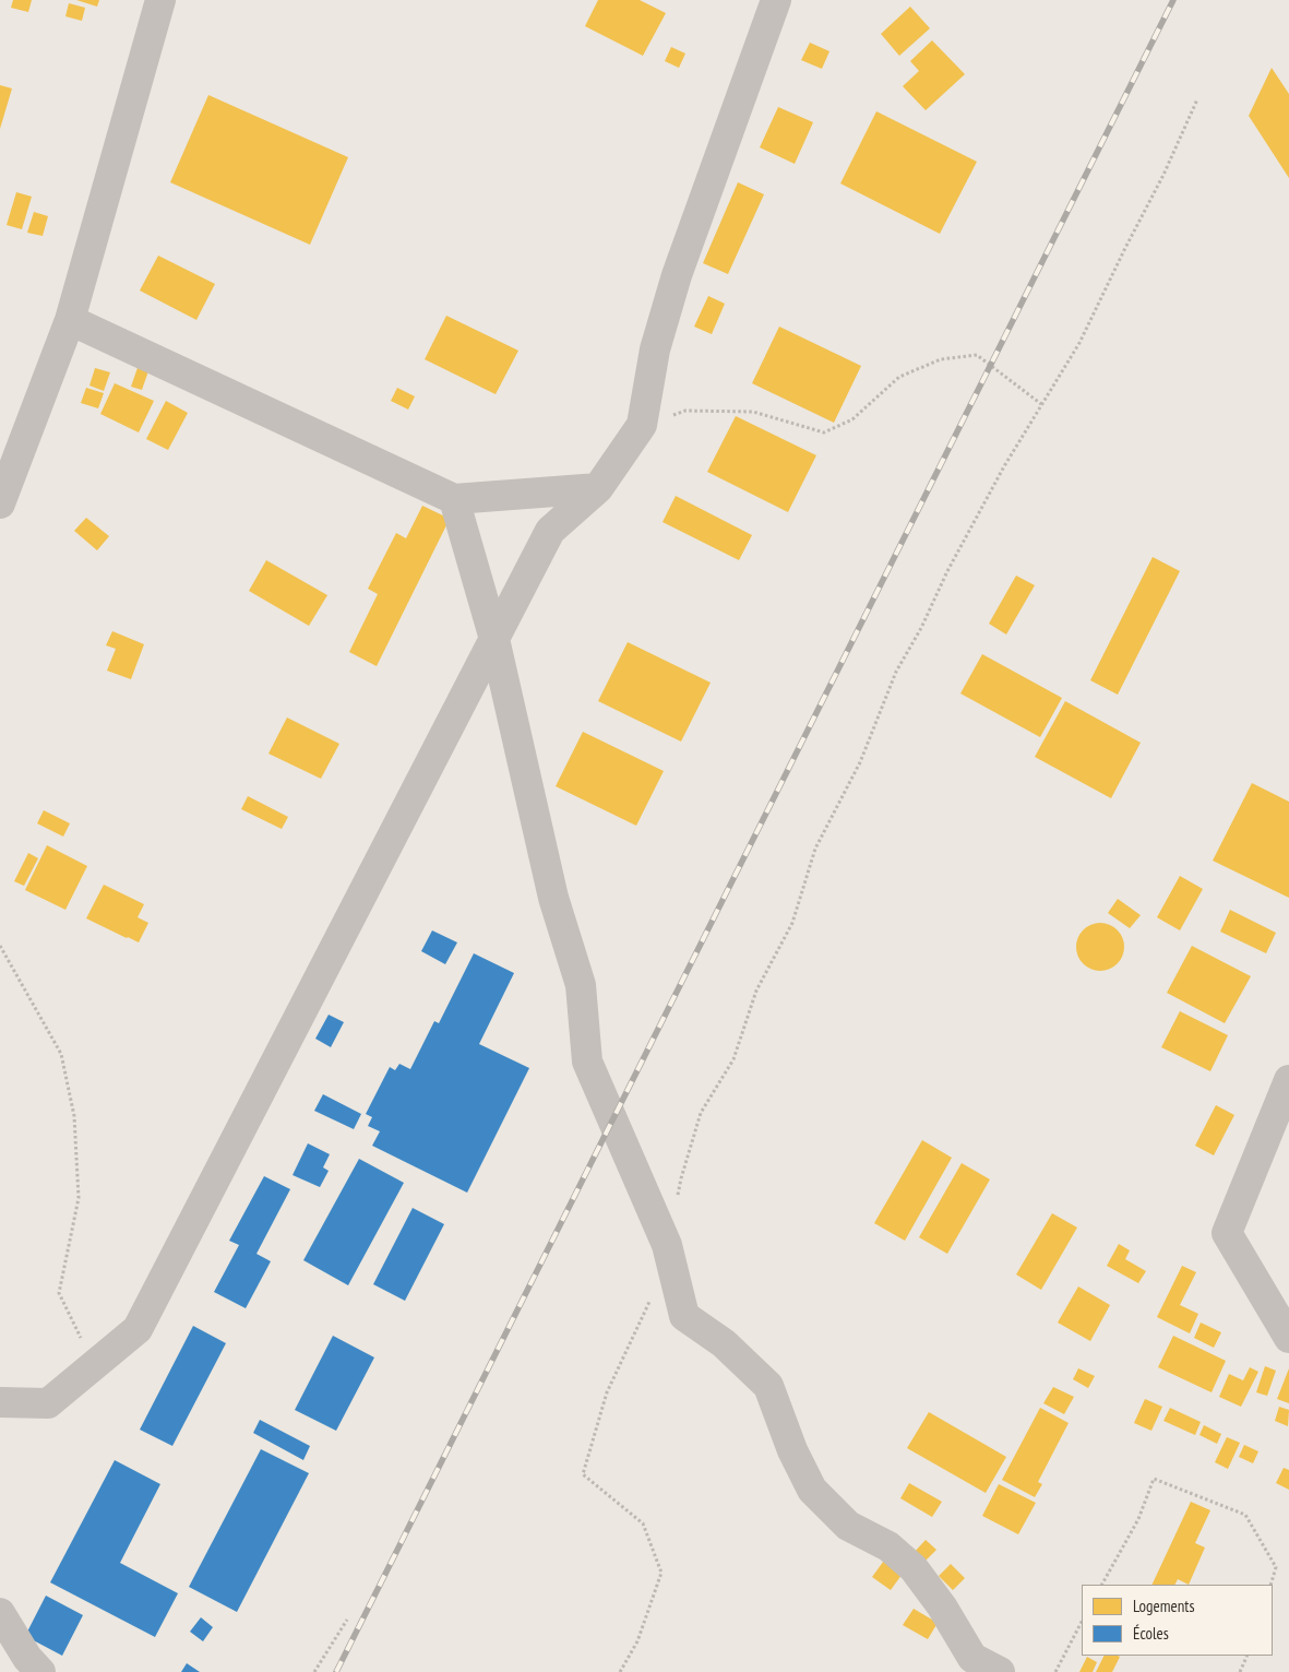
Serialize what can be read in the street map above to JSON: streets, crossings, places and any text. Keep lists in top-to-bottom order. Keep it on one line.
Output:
{"legend":["Logements","Écoles"]}
